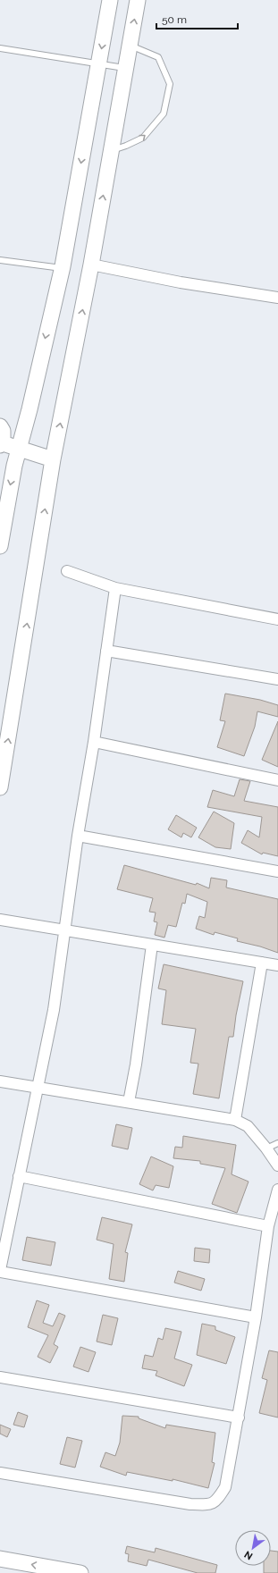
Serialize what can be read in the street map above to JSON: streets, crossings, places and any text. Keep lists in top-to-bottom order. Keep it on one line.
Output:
{"scale_bar":"50 m","north":"bottom left"}
